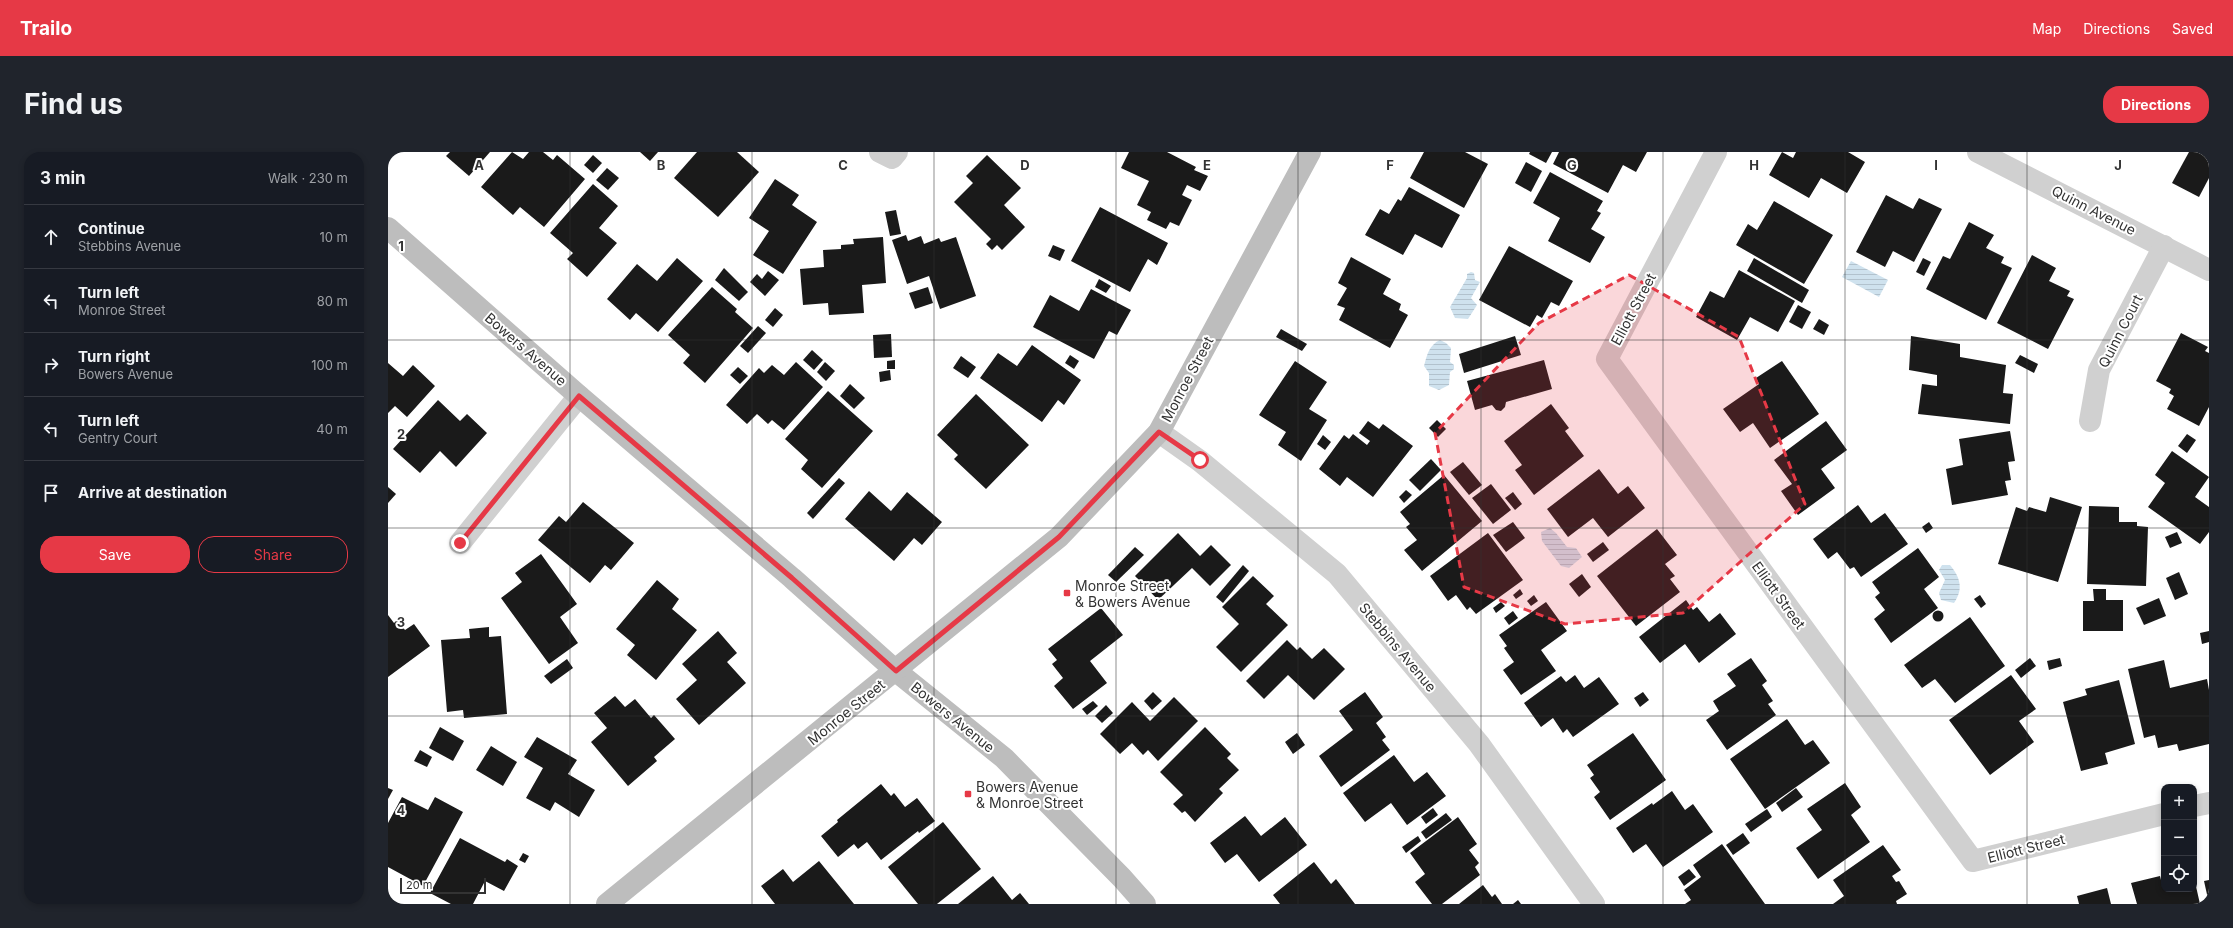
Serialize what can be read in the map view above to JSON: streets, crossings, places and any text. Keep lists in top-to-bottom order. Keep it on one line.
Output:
{"streets":{"main road":["Bowers Avenue","Monroe Street"],"street":["Quinn Avenue","Elliott Street","Quinn Court","Stebbins Avenue"]},"crossings":[["Quinn Avenue","Quinn Court"],["Bowers Avenue","Monroe Street"],["Monroe Street","Stebbins Avenue"]],"places":{"transit":["Monroe Street & Bowers Avenue","Bowers Avenue & Monroe Street"]},"scale_bar":"20 m","page":{"header":"Trailo","nav":["Map","Directions","Saved"],"buttons":["Directions",["Save","Share"]],"title":"Find us","heading":["3 min","Walk · 230 m"],"list":[["Continue","Stebbins Avenue","10 m"],["Turn left","Monroe Street","80 m"],["Turn right","Bowers Avenue","100 m"],["Turn left","Gentry Court","40 m"],"Arrive at destination"],"map_buttons":["+","−"],"scale":"20 m"},"grid":{"columns":["A","B","C","D","E","F","G","H","I","J"],"rows":["1","2","3","4"]}}
